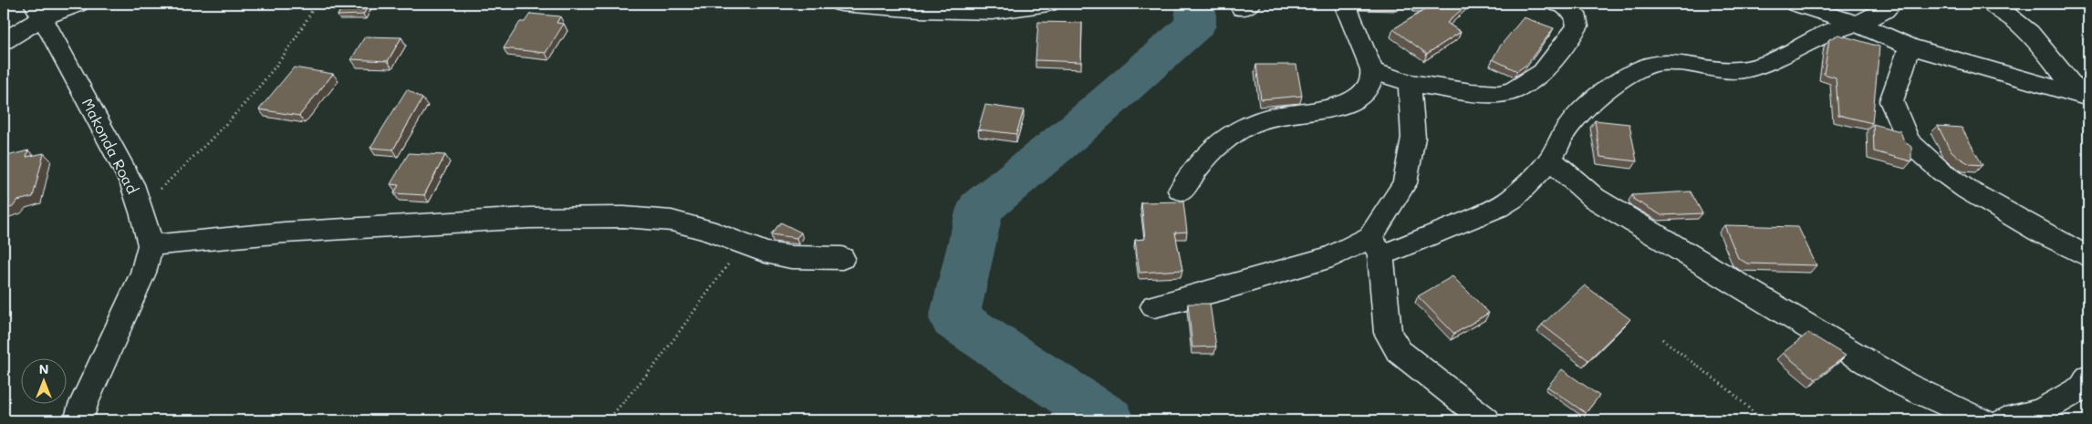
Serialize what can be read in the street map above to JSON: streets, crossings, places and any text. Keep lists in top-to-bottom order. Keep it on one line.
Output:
{"streets":{"street":["Makonda Road"]},"north":"top"}
